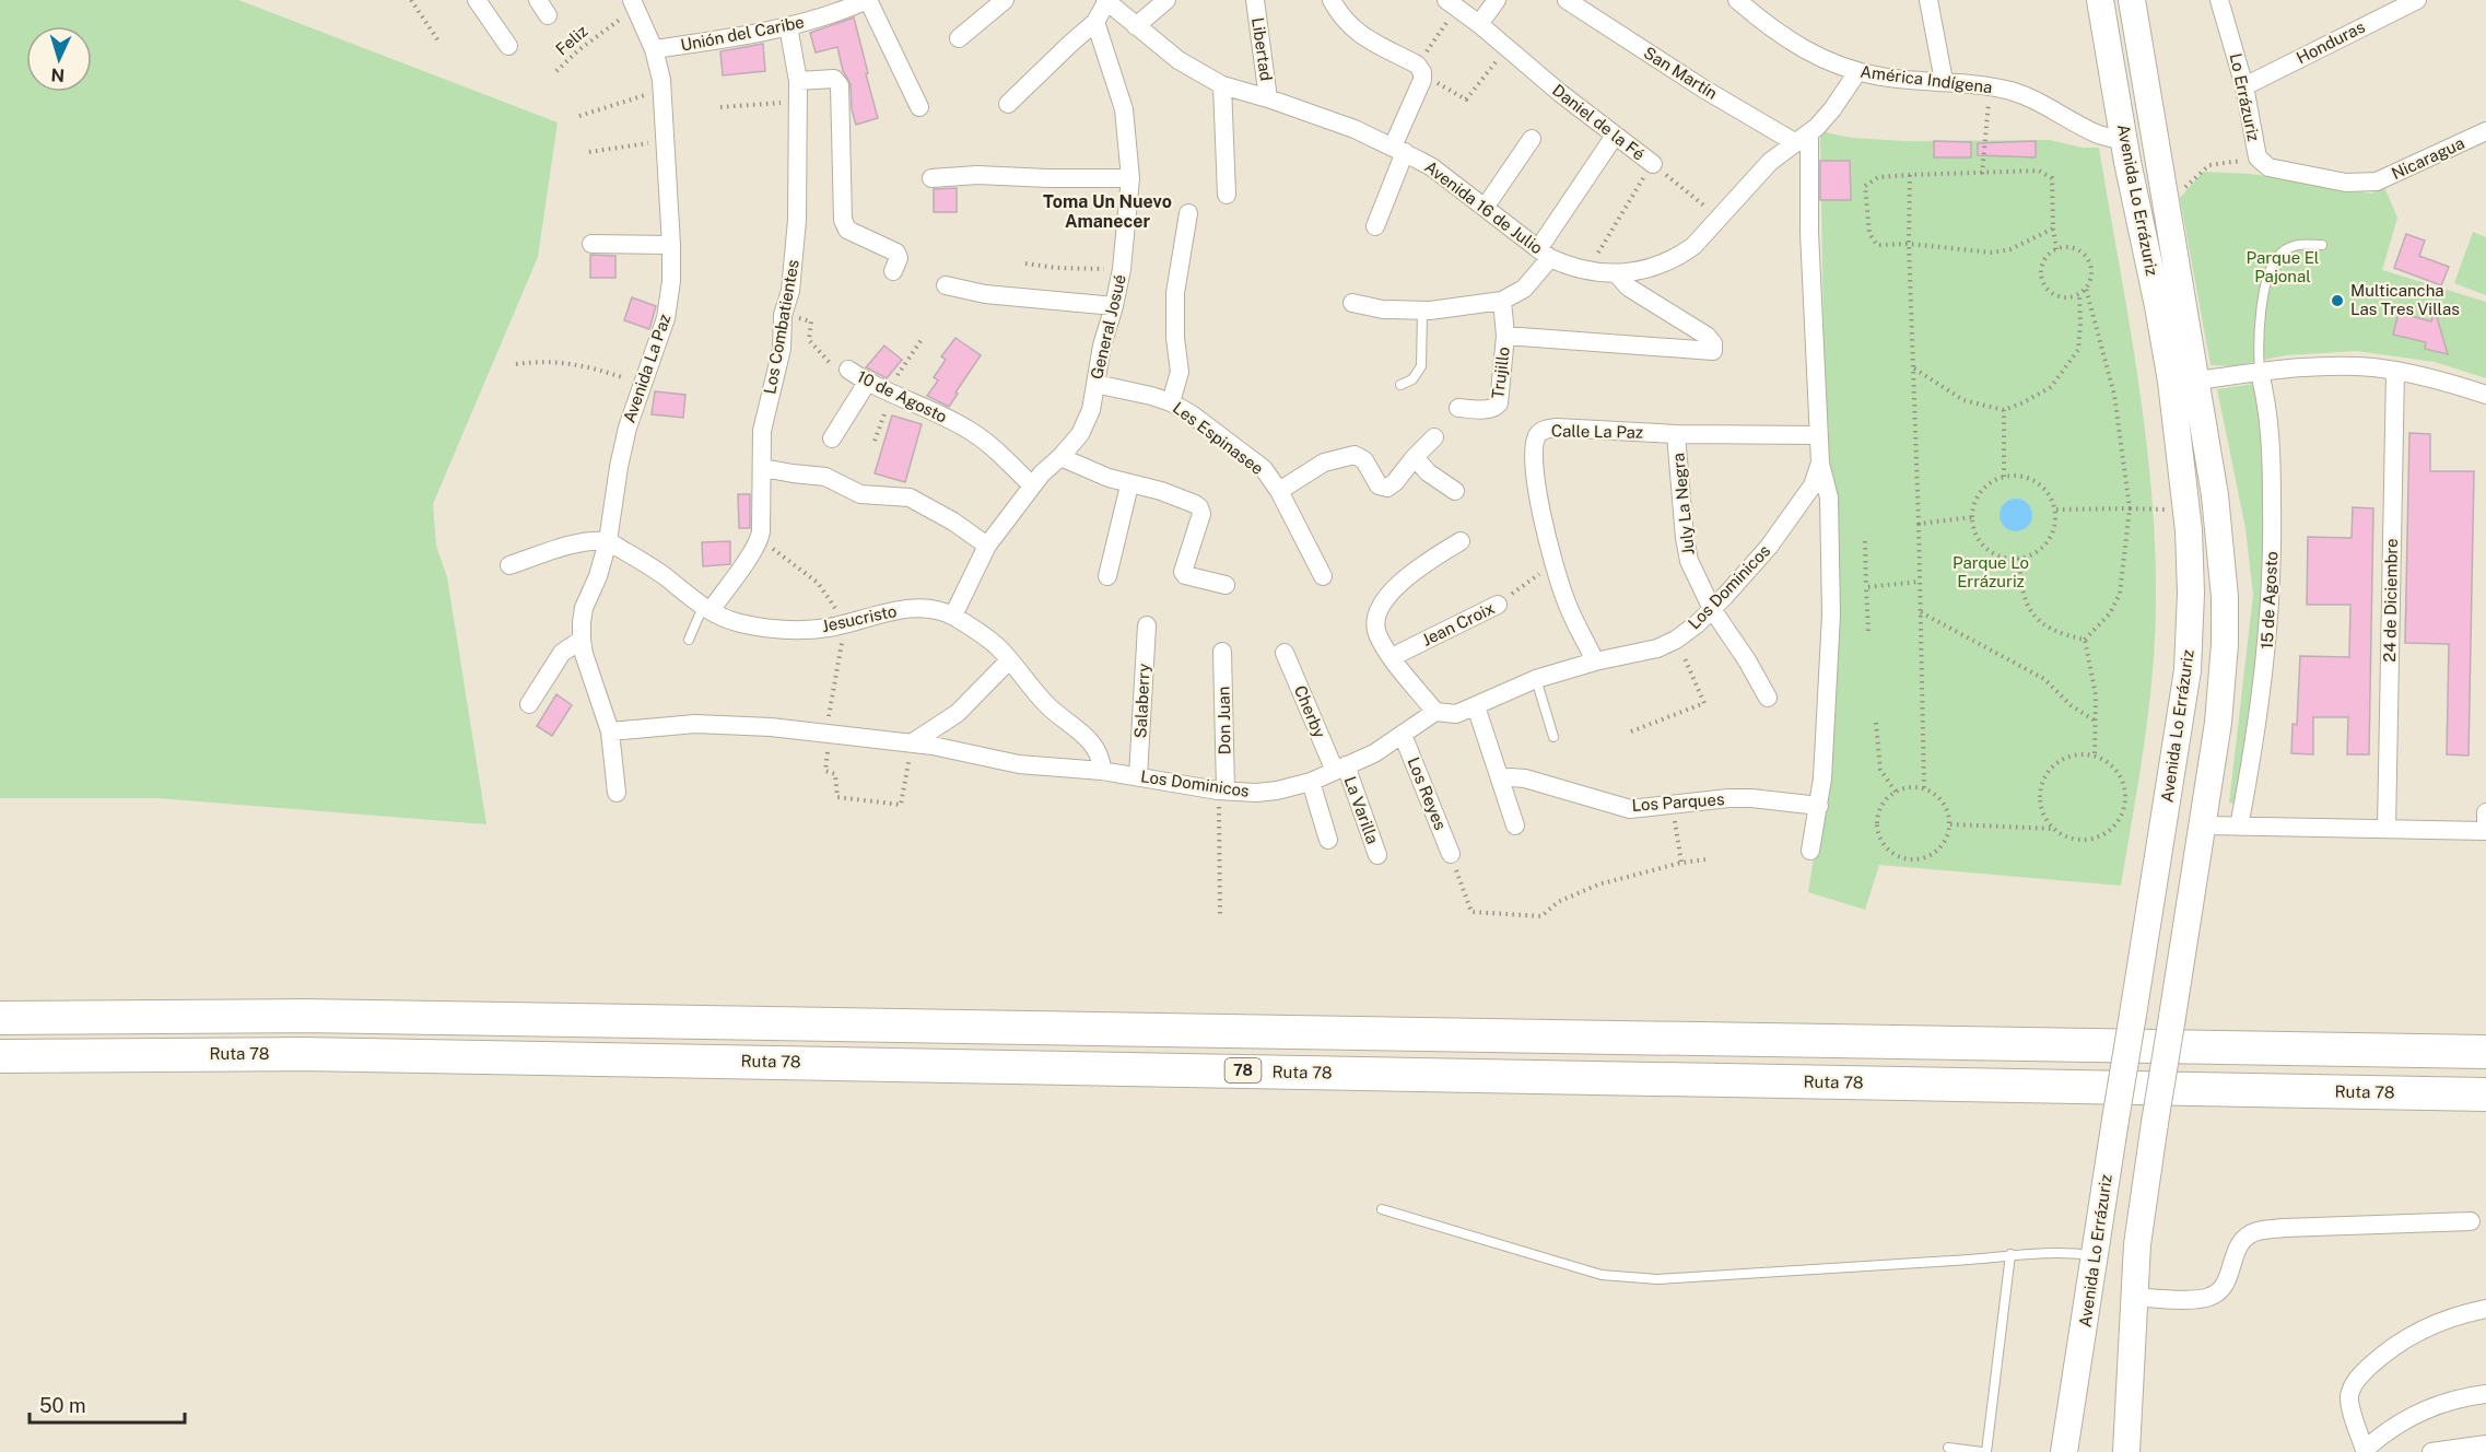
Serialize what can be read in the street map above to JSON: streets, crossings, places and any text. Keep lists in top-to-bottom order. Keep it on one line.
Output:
{"streets":{"highway":["Ruta 78","78"],"main road":["Avenida Lo Errázuriz"],"street":["Unión del Caribe","Honduras","Libertad","San Martín","América Indígena","Lo Errázuriz","Daniel de la Fé","Nicaragua","Avenida 16 de Julio","Los Combatientes","General Josué","Avenida La Paz","Trujillo","10 de Agosto","Calle La Paz","Les Espinasee","July La Negra","Los Dominicos","15 de Agosto","24 de Diciembre","Jesucristo","Jean Croix","Salaberry","Cherby","Don Juan","Los Reyes","Los Parques","La Varilla"],"path":["Feliz"]},"crossings":[["Unión del Caribe","Los Combatientes"],["Unión del Caribe","Avenida La Paz"],["Feliz","Avenida La Paz"],["Honduras","Lo Errázuriz"],["Libertad","Avenida 16 de Julio"],["San Martín","Avenida 16 de Julio"],["San Martín","Los Dominicos"],["América Indígena","Avenida Lo Errázuriz"],["América Indígena","Avenida 16 de Julio"],["Lo Errázuriz","Nicaragua"],["Daniel de la Fé","Avenida 16 de Julio"],["Avenida 16 de Julio","Los Dominicos"],["Los Combatientes","10 de Agosto"],["General Josué","10 de Agosto"],["General Josué","Les Espinasee"],["General Josué","Jesucristo"],["Avenida La Paz","Los Dominicos"],["Avenida La Paz","Jesucristo"],["Calle La Paz","July La Negra"],["Calle La Paz","Los Dominicos"],["Calle La Paz","Jean Croix"],["July La Negra","Los Dominicos"],["Los Dominicos","Jesucristo"],["Los Dominicos","Salaberry"],["Los Dominicos","Cherby"],["Los Dominicos","Don Juan"],["Los Dominicos","Los Reyes"],["Los Dominicos","Los Parques"],["Los Dominicos","La Varilla"],["Cherby","La Varilla"]],"districts":["Toma Un Nuevo Amanecer"],"parks":["Parque El Pajonal","Parque Lo Errázuriz"],"places":["Multicancha Las Tres Villas"],"scale_bar":"50 m","north":"bottom"}
